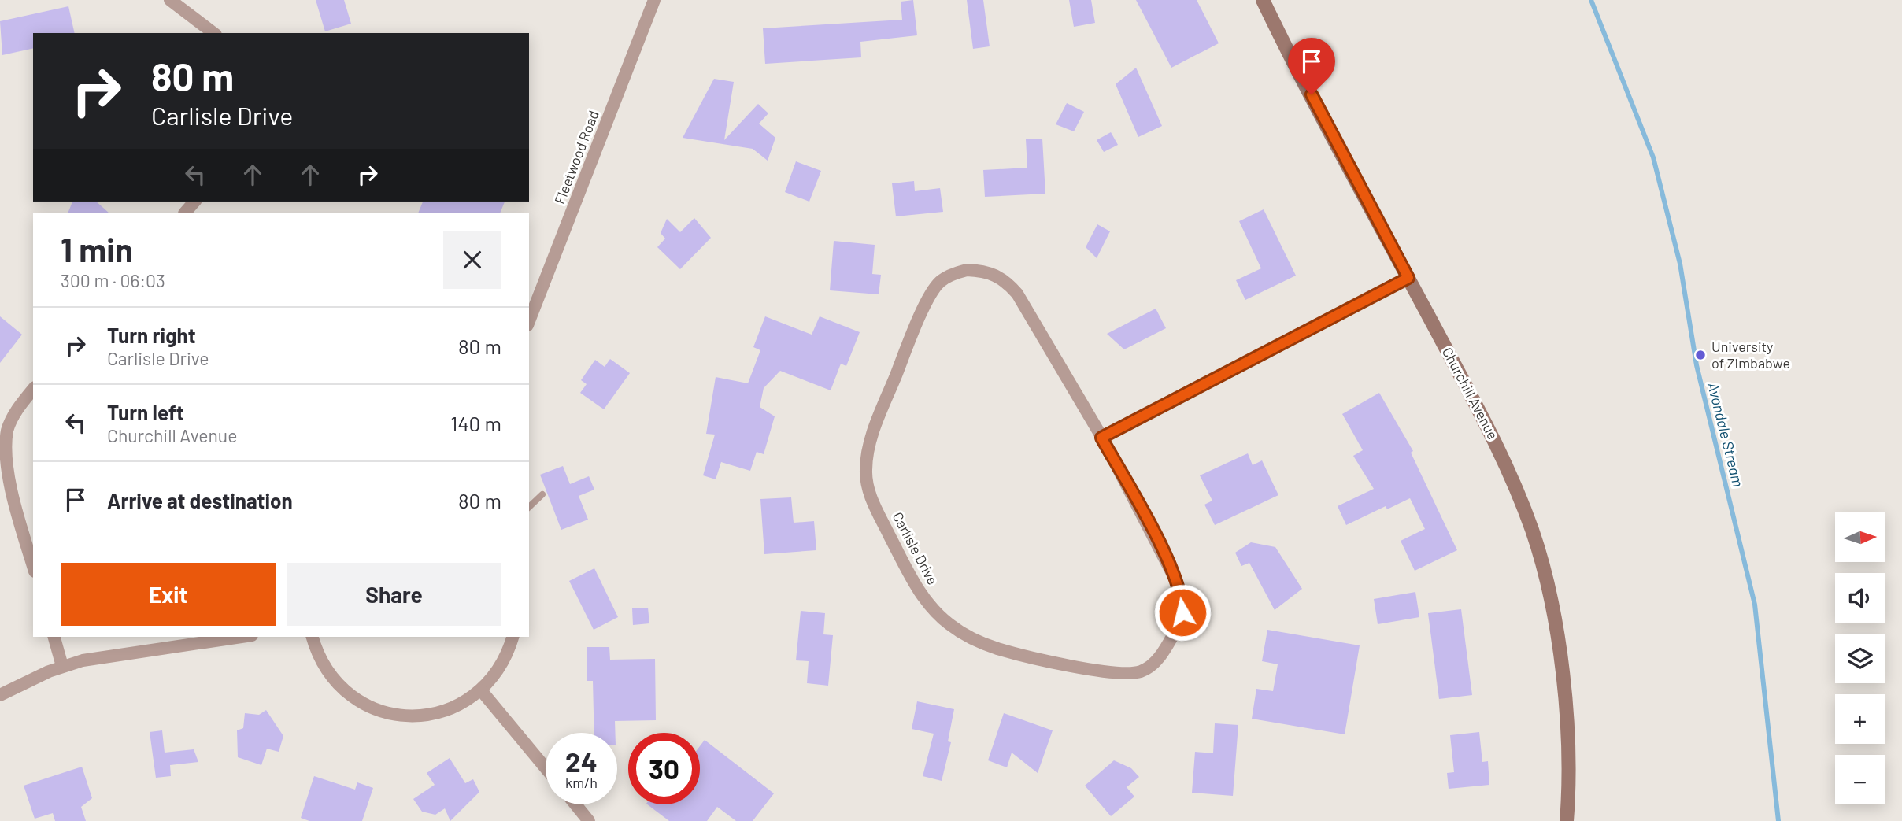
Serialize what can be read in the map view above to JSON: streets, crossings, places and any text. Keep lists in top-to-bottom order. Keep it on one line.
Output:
{"streets":{"main road":["Churchill Avenue"],"street":["Fleetwood Road","Carlisle Drive"]},"water":["Avondale Stream"],"places":["University of Zimbabwe"],"north":"right","page":{"turn":["80 m","Carlisle Drive"],"heading":["1 min","300 m · 06:03"],"list":[{"name":"Turn right","note":"Carlisle Drive","value":"80 m"},{"name":"Turn left","note":"Churchill Avenue","value":"140 m"},{"name":"Arrive at destination","value":"80 m"}],"map_buttons":["+","−"],"buttons":["Exit","Share"],"speed":"24 km/h","limit":"30"}}
